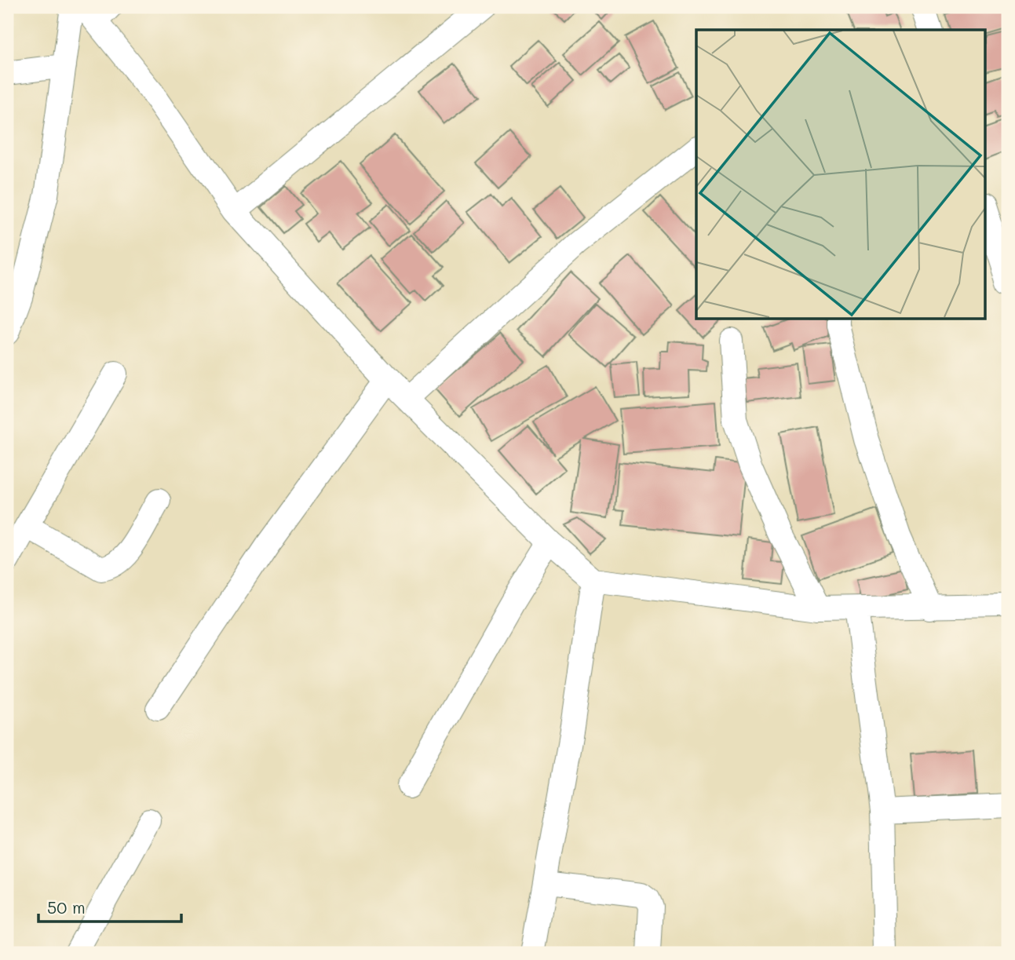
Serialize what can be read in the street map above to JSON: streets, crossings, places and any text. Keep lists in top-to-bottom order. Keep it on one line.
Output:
{"scale_bar":"50 m"}
